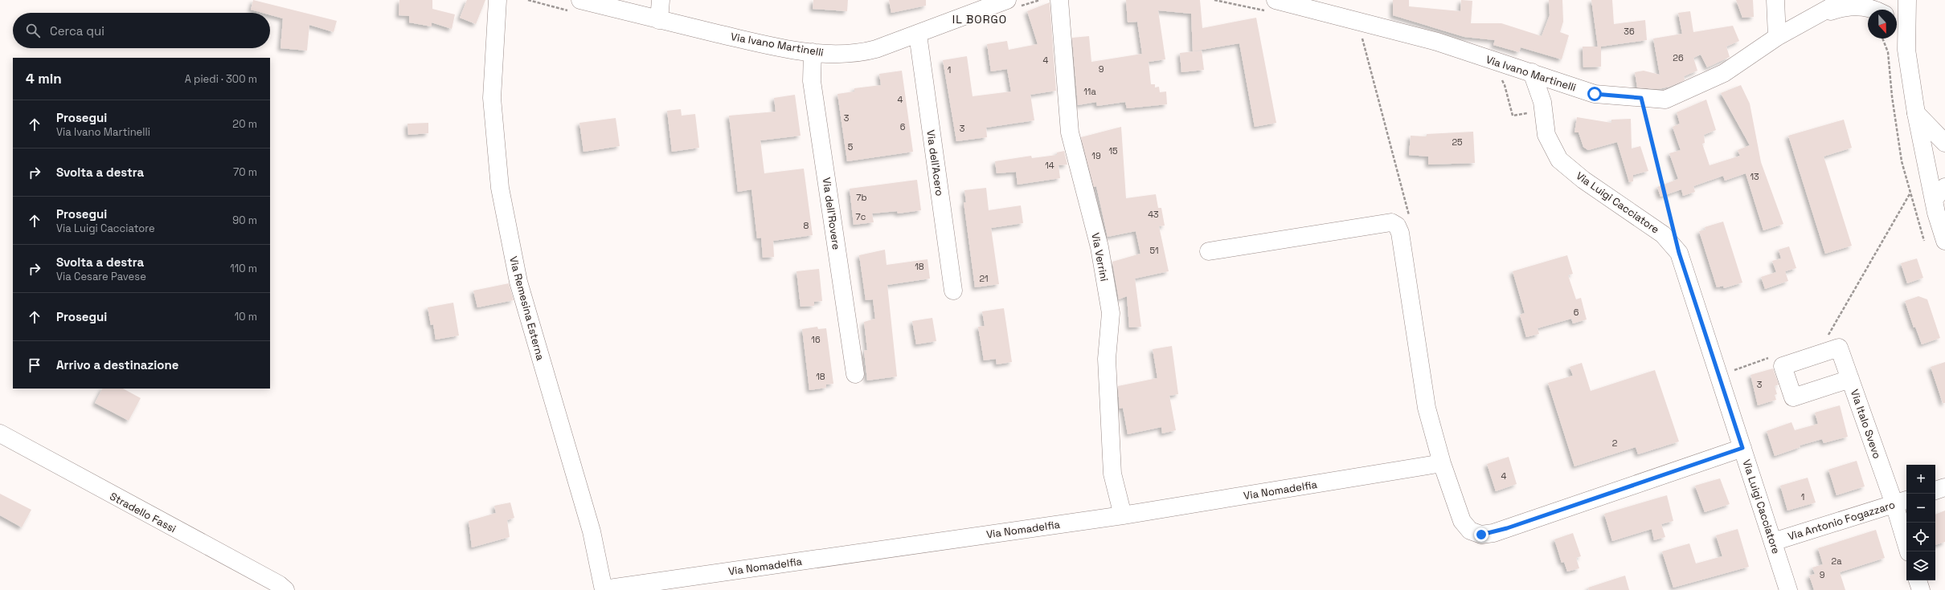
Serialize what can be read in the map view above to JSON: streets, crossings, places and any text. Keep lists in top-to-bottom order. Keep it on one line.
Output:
{"streets":{"street":["Via Ivano Martinelli","Via dell'Acero","Via Luigi Cacciatore","Via dell'Rovere","Via Verrini","Via Remesina Esterna","Via Italo Svevo","Via Nomadelfia","Stradello Fassi","Via Antonio Fogazzaro"]},"crossings":[["Via Ivano Martinelli","Via dell'Acero"],["Via Ivano Martinelli","Via Luigi Cacciatore"],["Via Ivano Martinelli","Via dell'Rovere"],["Via Luigi Cacciatore","Via Antonio Fogazzaro"],["Via Verrini","Via Nomadelfia"],["Via Remesina Esterna","Via Nomadelfia"],["Via Italo Svevo","Via Antonio Fogazzaro"]],"districts":["IL BORGO"],"house_numbers":["36","26","4","9","1","11a","4","3","6","3","25","5","15","19","14","13","7b","43","7c","8","51","18","21","6","16","18","3","2","4","1","2a","9"],"north":"bottom","page":{"search":"Cerca qui","heading":["4 min","A piedi · 300 m"],"list":[["Prosegui","Via Ivano Martinelli","20 m"],["Svolta a destra","70 m"],["Prosegui","Via Luigi Cacciatore","90 m"],["Svolta a destra","Via Cesare Pavese","110 m"],["Prosegui","10 m"],"Arrivo a destinazione"],"map_buttons":["+","−"]}}
